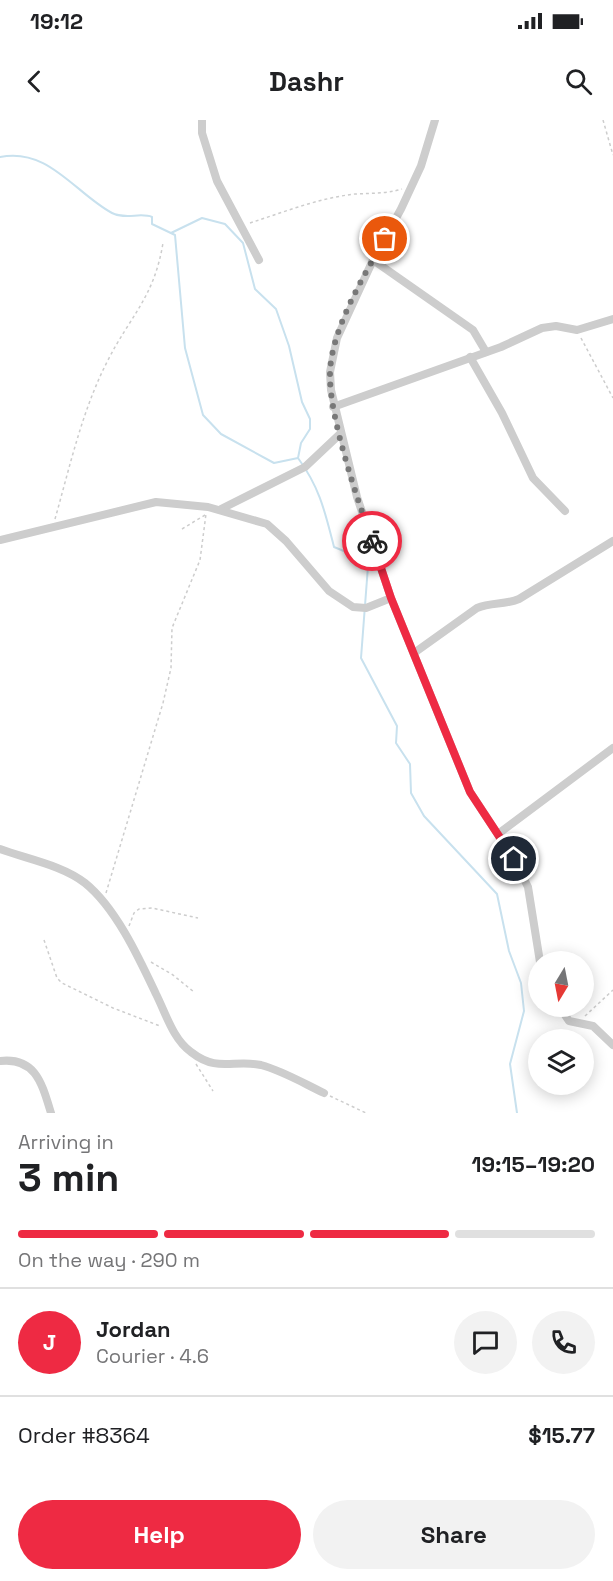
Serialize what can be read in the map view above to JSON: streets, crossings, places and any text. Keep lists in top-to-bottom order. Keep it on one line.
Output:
{"north":"bottom","page":{"status":"19:12","header":"Dashr","heading":["3 min","Arriving in","19:15–19:20"],"panel":["Jordan","Courier · 4.6","Order #8364","$15.77"],"bar":"On the way · 290 m","round":"J","buttons":["Help","Share"]}}
